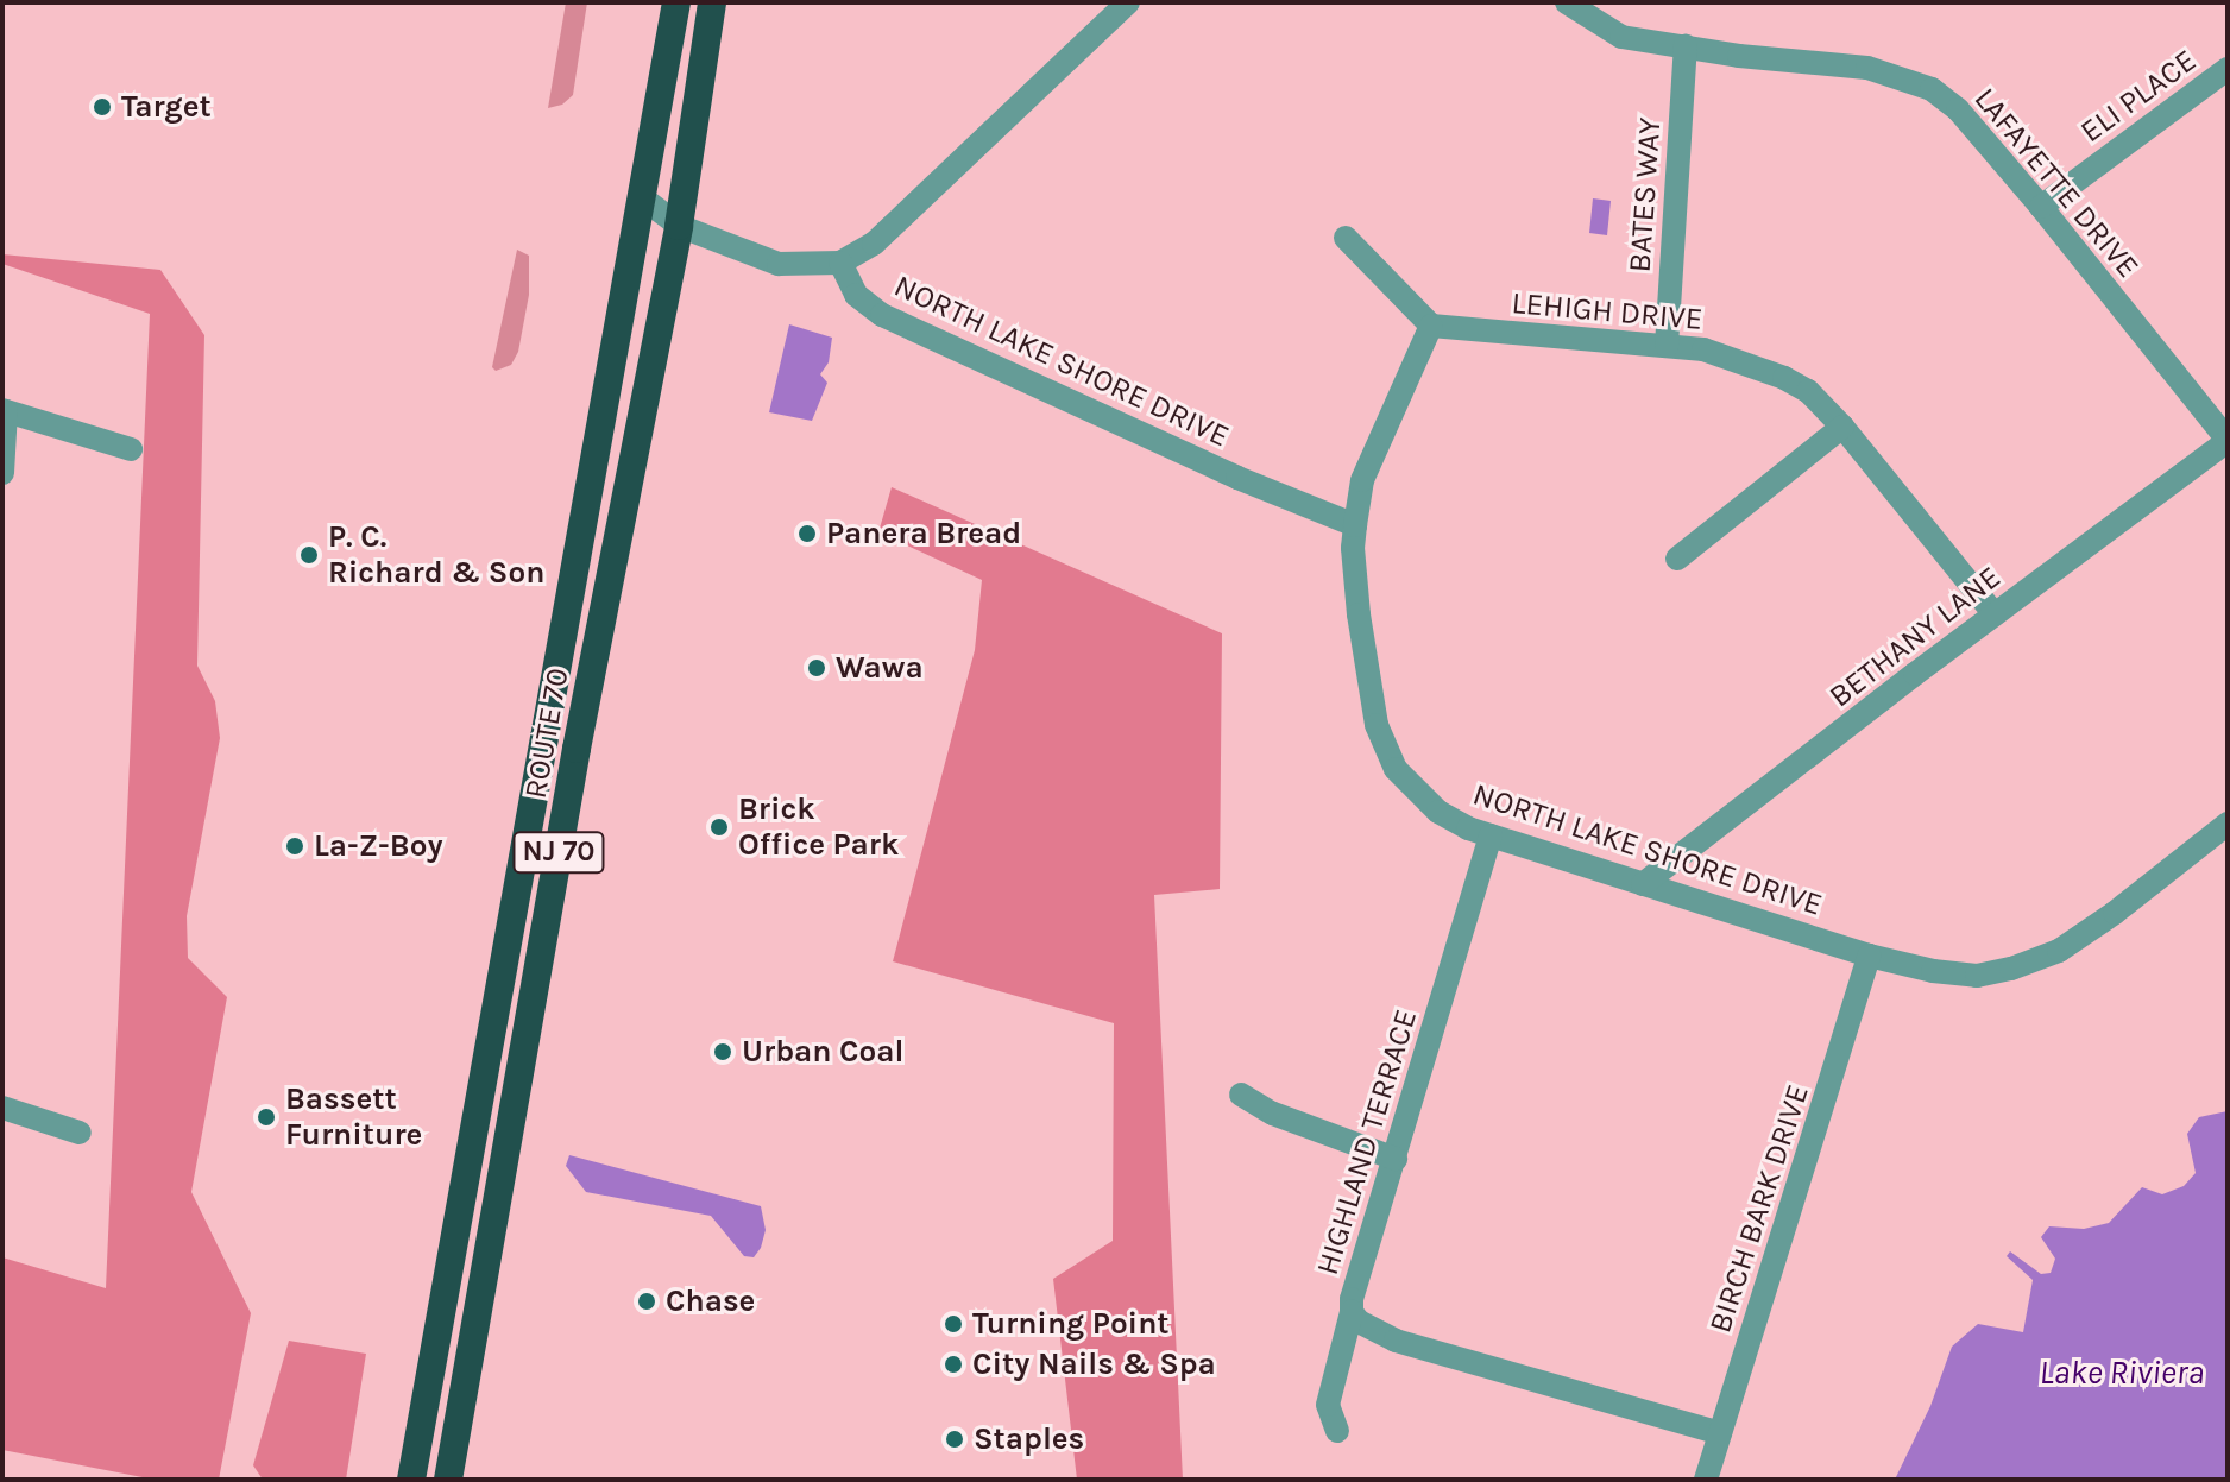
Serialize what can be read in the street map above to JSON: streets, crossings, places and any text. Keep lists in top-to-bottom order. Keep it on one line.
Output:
{"streets":{"highway":["ROUTE 70","NJ 70"],"street":["ELI PLACE","LAFAYETTE DRIVE","BATES WAY","LEHIGH DRIVE","NORTH LAKE SHORE DRIVE","BETHANY LANE","HIGHLAND TERRACE","BIRCH BARK DRIVE"]},"crossings":[["ELI PLACE","LAFAYETTE DRIVE"],["LAFAYETTE DRIVE","BATES WAY"],["LAFAYETTE DRIVE","BETHANY LANE"],["BATES WAY","LEHIGH DRIVE"],["LEHIGH DRIVE","BETHANY LANE"],["NORTH LAKE SHORE DRIVE","BETHANY LANE"],["NORTH LAKE SHORE DRIVE","HIGHLAND TERRACE"],["NORTH LAKE SHORE DRIVE","BIRCH BARK DRIVE"],["ROUTE 70","NJ 70"],["HIGHLAND TERRACE","BIRCH BARK DRIVE"]],"water":["Lake Riviera"],"places":["Target","Panera Bread","P. C. Richard & Son","Wawa","Brick Office Park","La-Z-Boy","Urban Coal","Bassett Furniture","Chase","Turning Point","City Nails & Spa","Staples"]}
